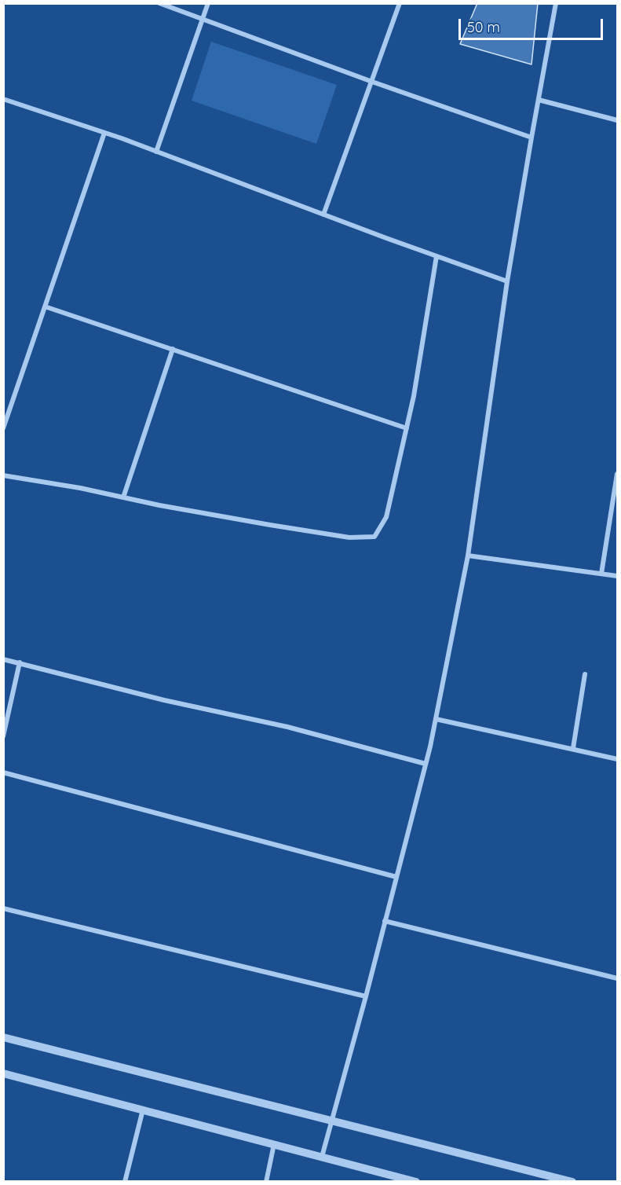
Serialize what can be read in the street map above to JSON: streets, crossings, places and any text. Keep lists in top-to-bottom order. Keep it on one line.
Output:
{"scale_bar":"50 m"}
